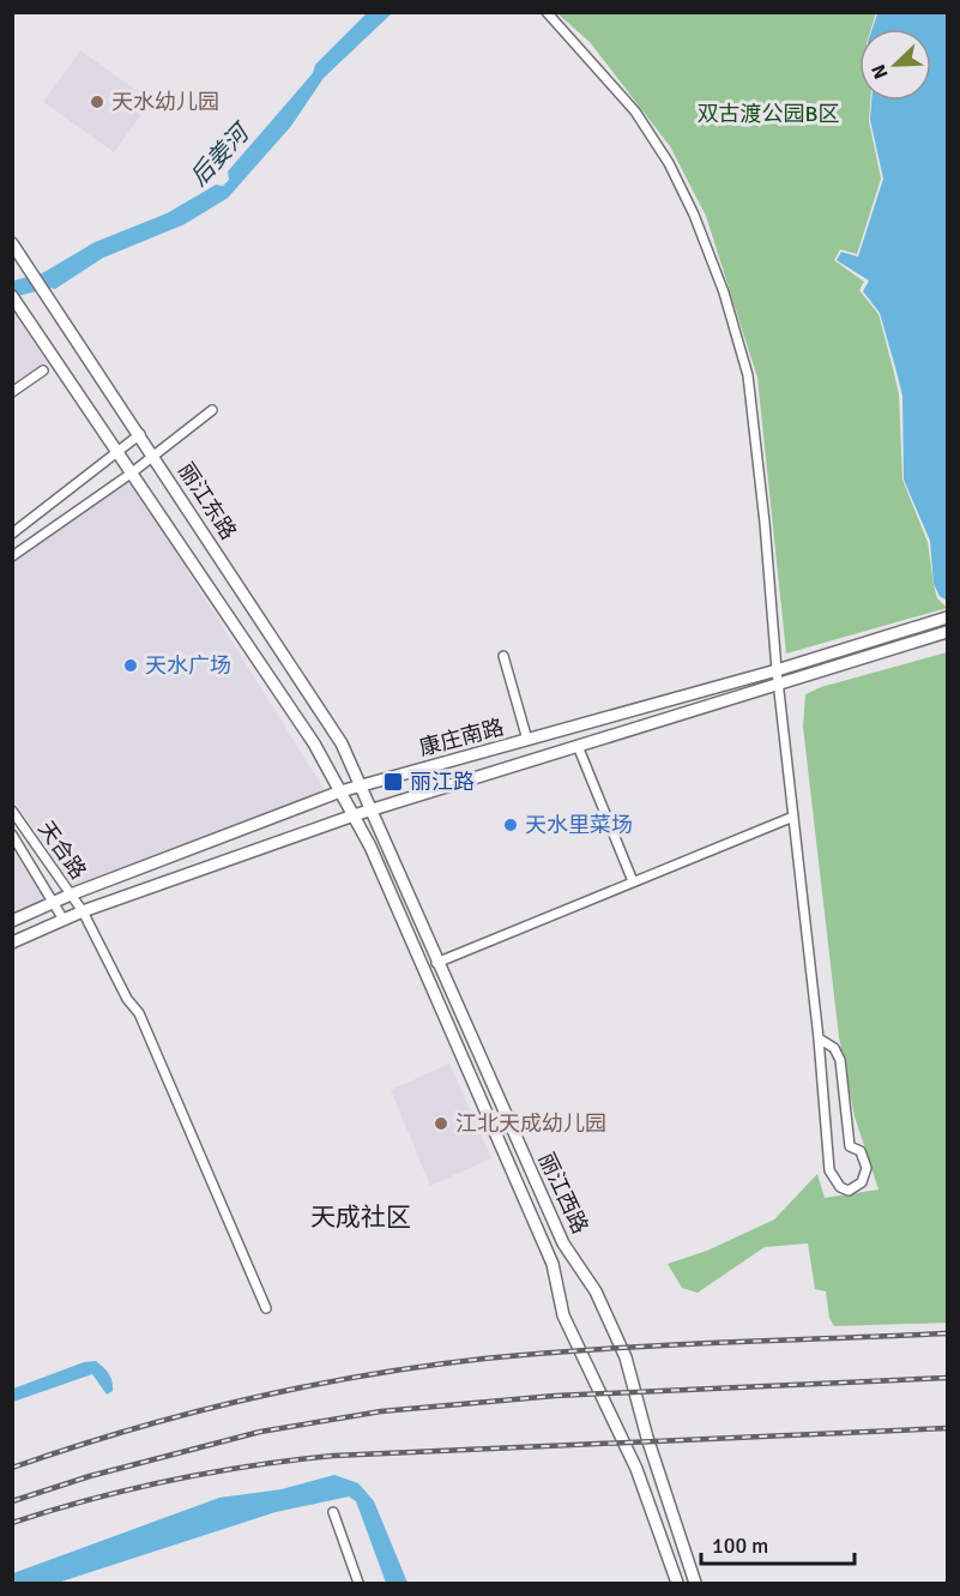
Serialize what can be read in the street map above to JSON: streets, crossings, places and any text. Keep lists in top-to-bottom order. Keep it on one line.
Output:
{"streets":{"main road":["丽江东路","康庄南路","丽江西路"],"street":["天合路"]},"crossings":[["丽江东路","康庄南路"],["丽江东路","丽江西路"],["康庄南路","天合路"],["康庄南路","丽江西路"]],"districts":["天成社区"],"water":["后姜河"],"parks":["双古渡公园B区"],"places":{"other":["天水幼儿园","天水广场","天水里菜场","江北天成幼儿园"],"transit":["丽江路"]},"scale_bar":"100 m","north":"bottom left"}
